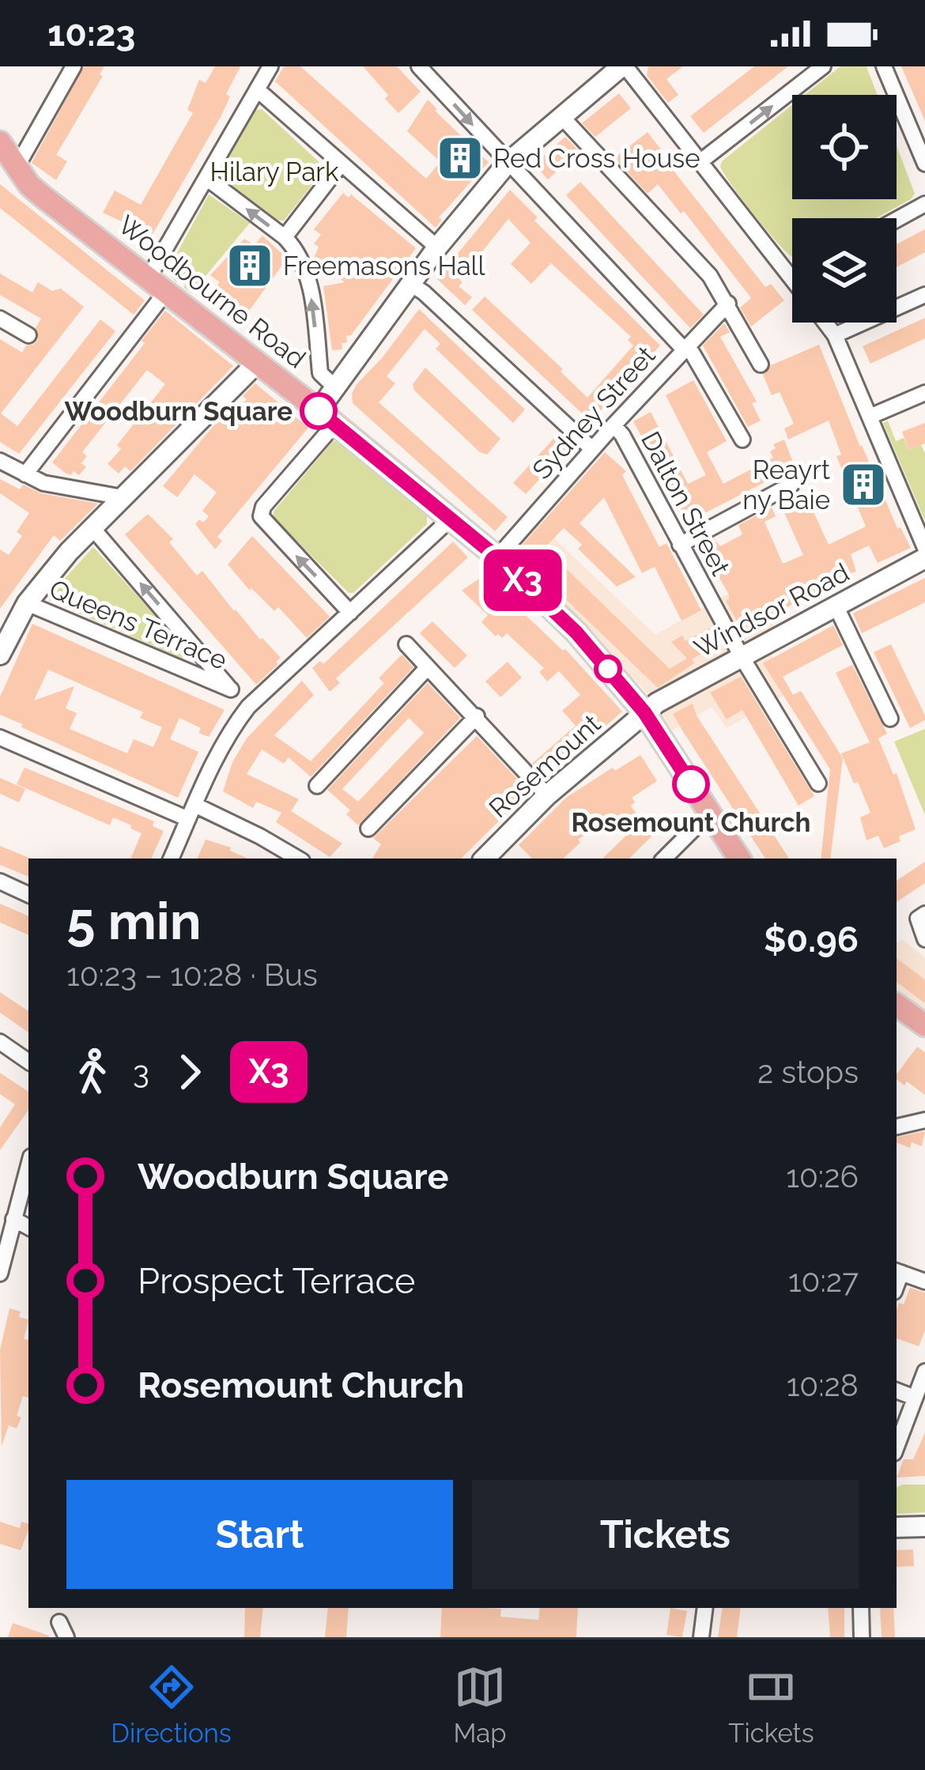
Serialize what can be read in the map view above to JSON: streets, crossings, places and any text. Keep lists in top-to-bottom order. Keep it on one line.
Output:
{"streets":{"main road":["Woodbourne Road","Windsor Road","Rosemount"],"street":["Sydney Street","Dalton Street","Queens Terrace"]},"crossings":[["Woodbourne Road","Sydney Street"],["Woodbourne Road","Windsor Road"],["Woodbourne Road","Rosemount"],["Sydney Street","Dalton Street"],["Dalton Street","Windsor Road"],["Windsor Road","Rosemount"]],"parks":["Hilary Park"],"places":{"building":["Red Cross House","Freemasons Hall","Reayrt ny Baie"],"other":["Woodburn Square","Rosemount Church"]},"lines":["bus line X3"],"page":{"status":"10:23","on_map":"X3","heading":["5 min","10:23 – 10:28 · Bus","$0.96"],"legs":["3","X3","2 stops"],"list":[{"name":"Woodburn Square","value":"10:26"},{"name":"Prospect Terrace","value":"10:27"},{"name":"Rosemount Church","value":"10:28"}],"buttons":["Start","Tickets"],"tabs":["Directions","Map","Tickets"]}}
